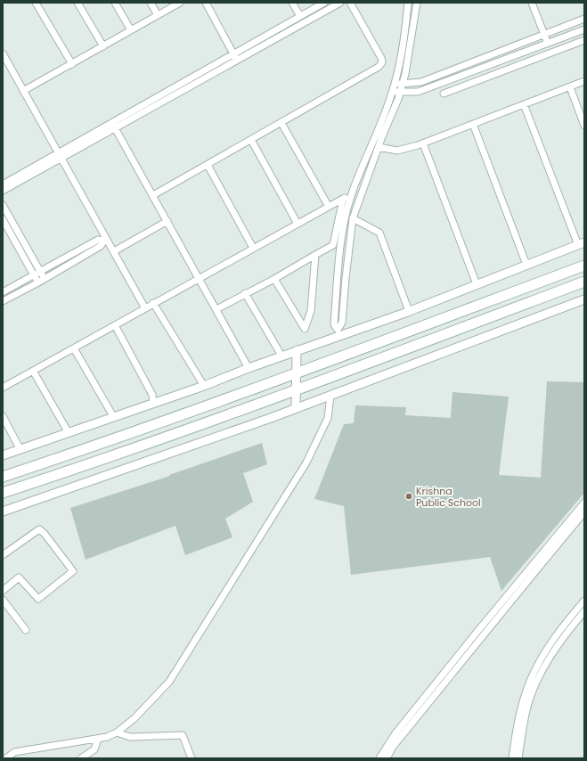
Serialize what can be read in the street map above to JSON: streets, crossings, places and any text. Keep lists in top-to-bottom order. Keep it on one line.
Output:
{"places":["Krishna Public School"]}
